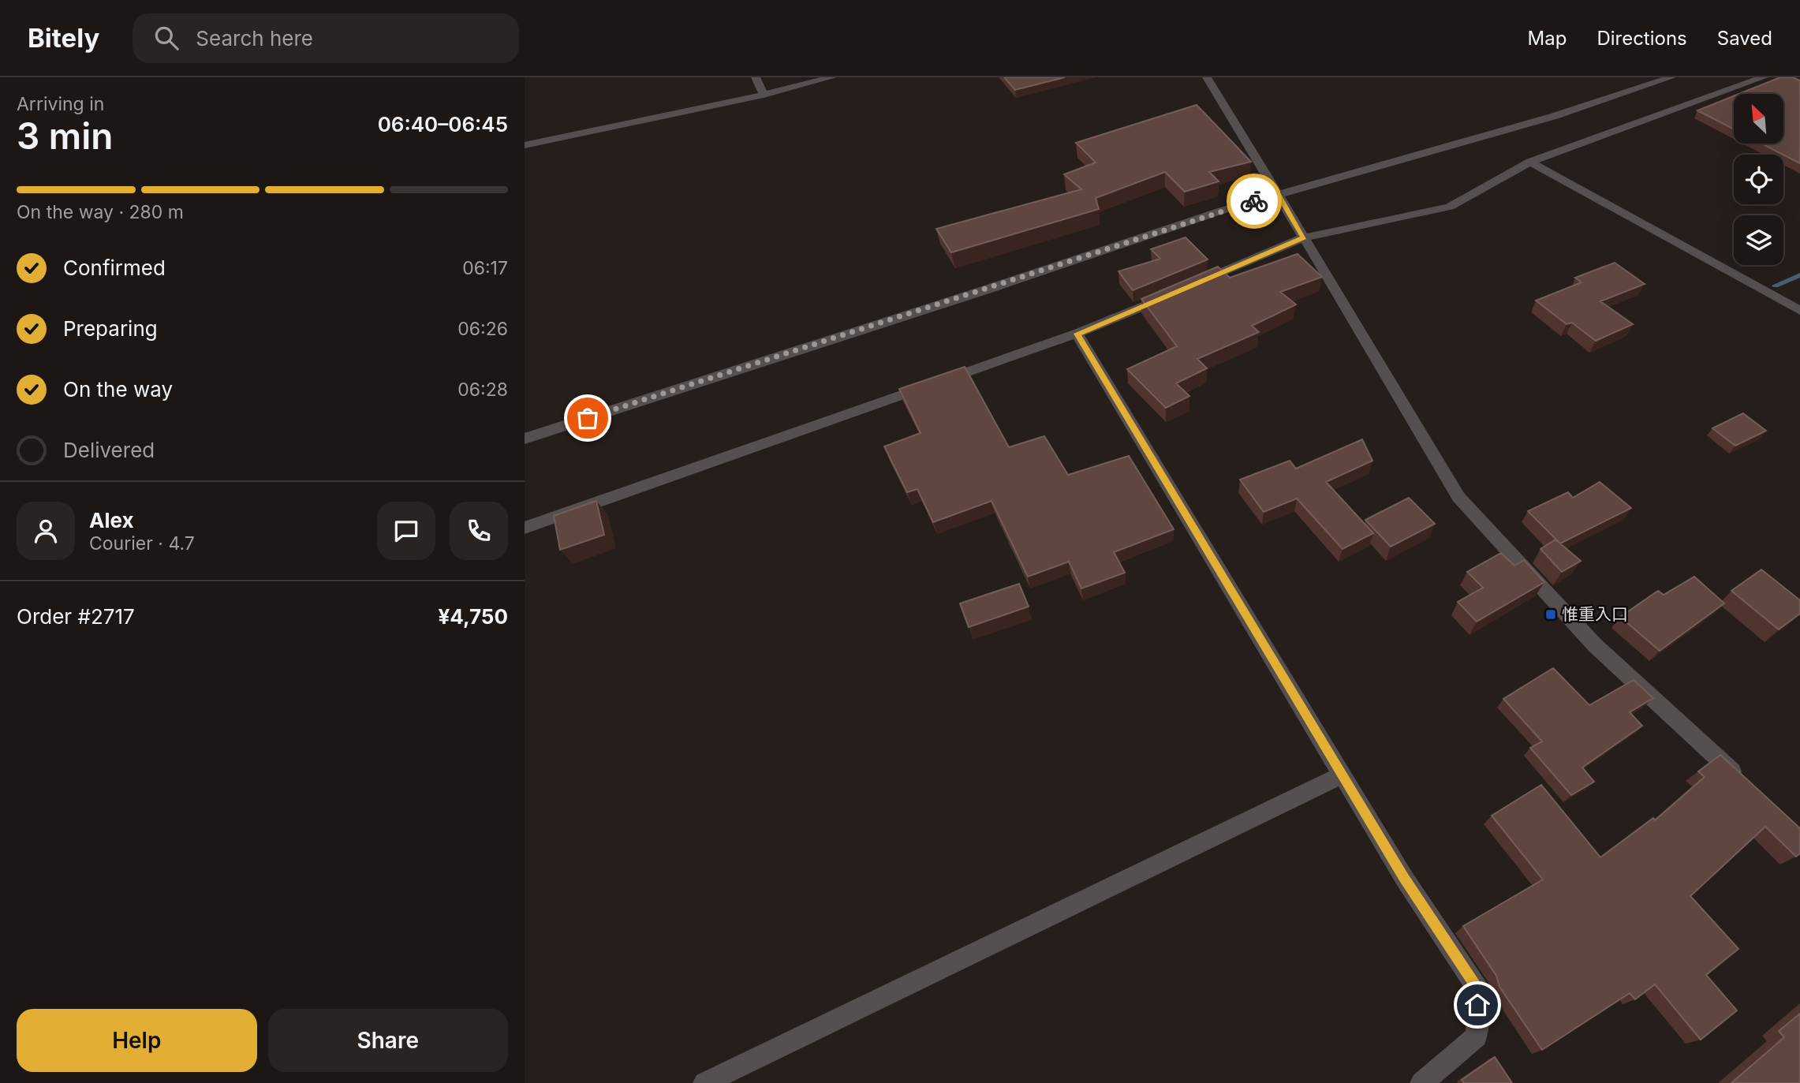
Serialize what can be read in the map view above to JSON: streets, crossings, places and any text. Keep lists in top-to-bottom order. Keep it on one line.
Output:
{"places":{"transit":["惟重入口"]},"north":"top left","page":{"header":"Bitely","search":"Search here","nav":["Map","Directions","Saved"],"heading":["3 min","Arriving in","06:40–06:45"],"panel":["Alex","Courier · 4.7","Order #2717","¥4,750"],"bar":"On the way · 280 m","list":[["Confirmed","06:17"],["Preparing","06:26"],["On the way","06:28"],"Delivered"],"buttons":["Help","Share"]}}
